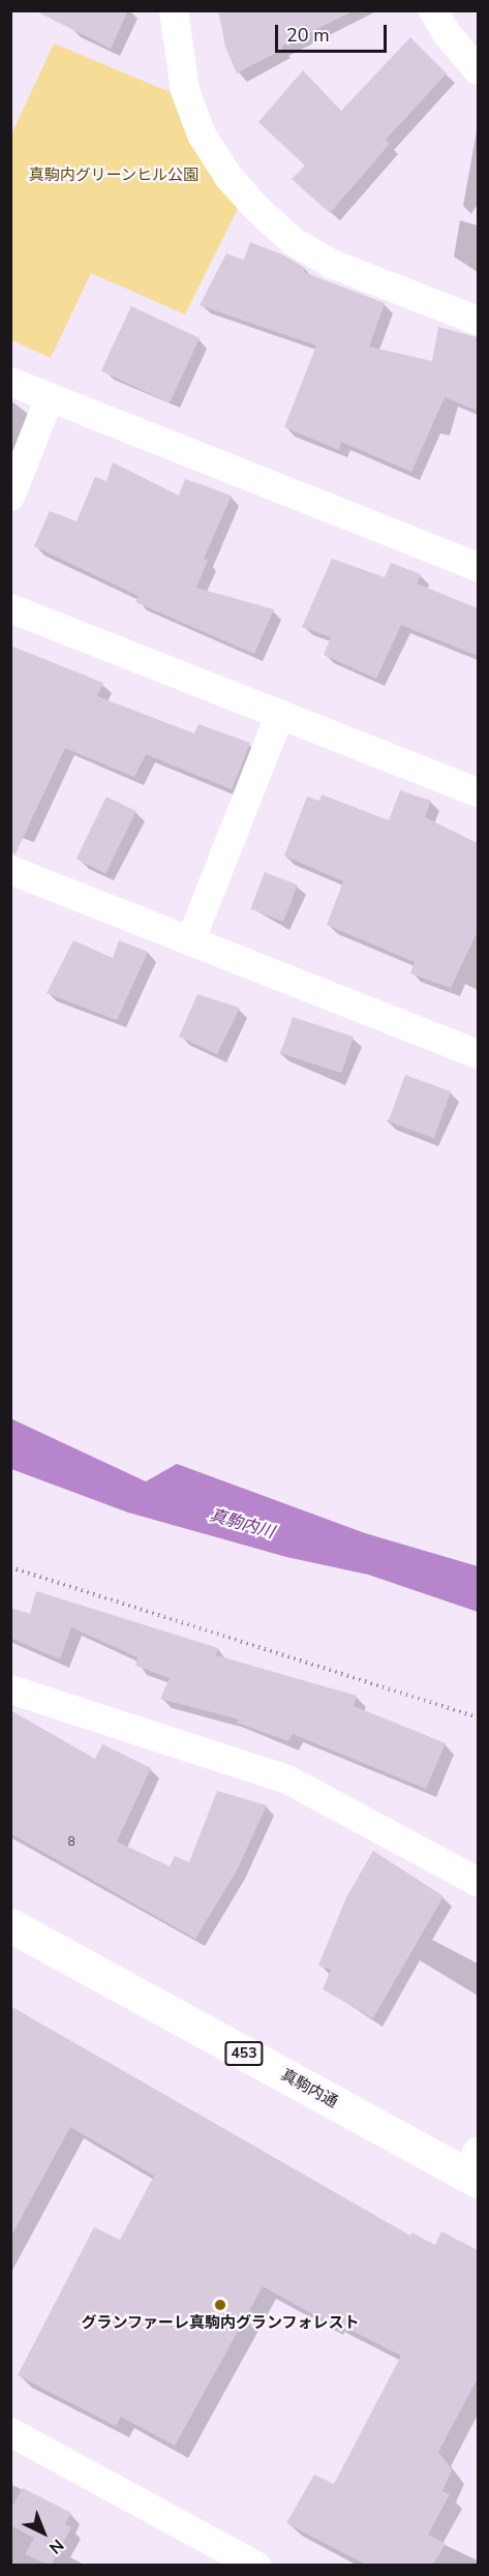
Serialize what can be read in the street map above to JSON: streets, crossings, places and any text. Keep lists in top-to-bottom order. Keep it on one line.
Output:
{"streets":{"highway":["453","真駒内通"]},"water":["真駒内川"],"parks":["真駒内グリーンヒル公園"],"places":["グランファーレ真駒内グランフォレスト"],"house_numbers":["8"],"scale_bar":"20 m","north":"bottom right"}
